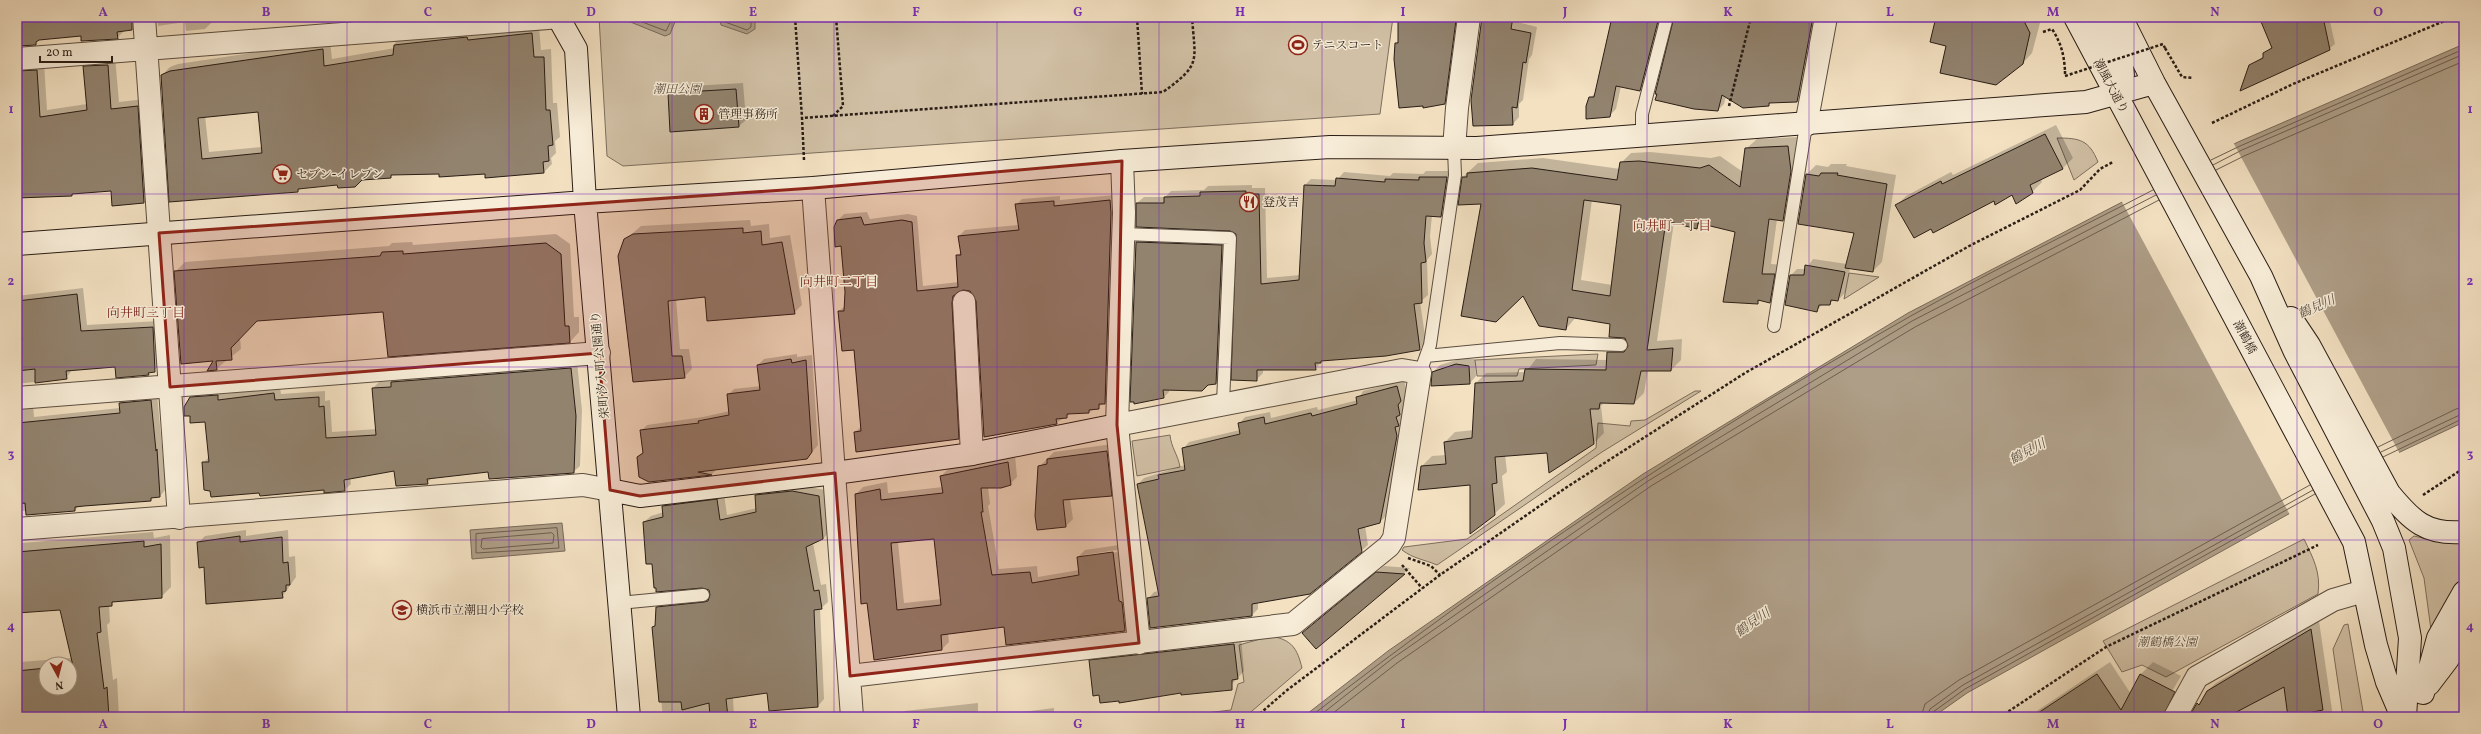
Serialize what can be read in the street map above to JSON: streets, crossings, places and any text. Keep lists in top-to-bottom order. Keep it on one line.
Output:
{"streets":{"street":["潮風大通り","潮鶴橋","栄町汐入町公園通り"]},"crossings":[["潮風大通り","潮鶴橋"]],"districts":["向井町一丁目","向井町二丁目","向井町三丁目"],"water":["鶴見川"],"parks":["潮田公園","潮鶴橋公園"],"places":{"sports":["テニスコート"],"building":["管理事務所"],"supermarket":["セブン-イレブン"],"restaurant":["登茂吉"],"school or university":["横浜市立潮田小学校"]},"scale_bar":"20 m","north":"bottom","grid":{"columns":["A","B","C","D","E","F","G","H","I","J","K","L","M","N","O"],"rows":["1","2","3","4"]}}
